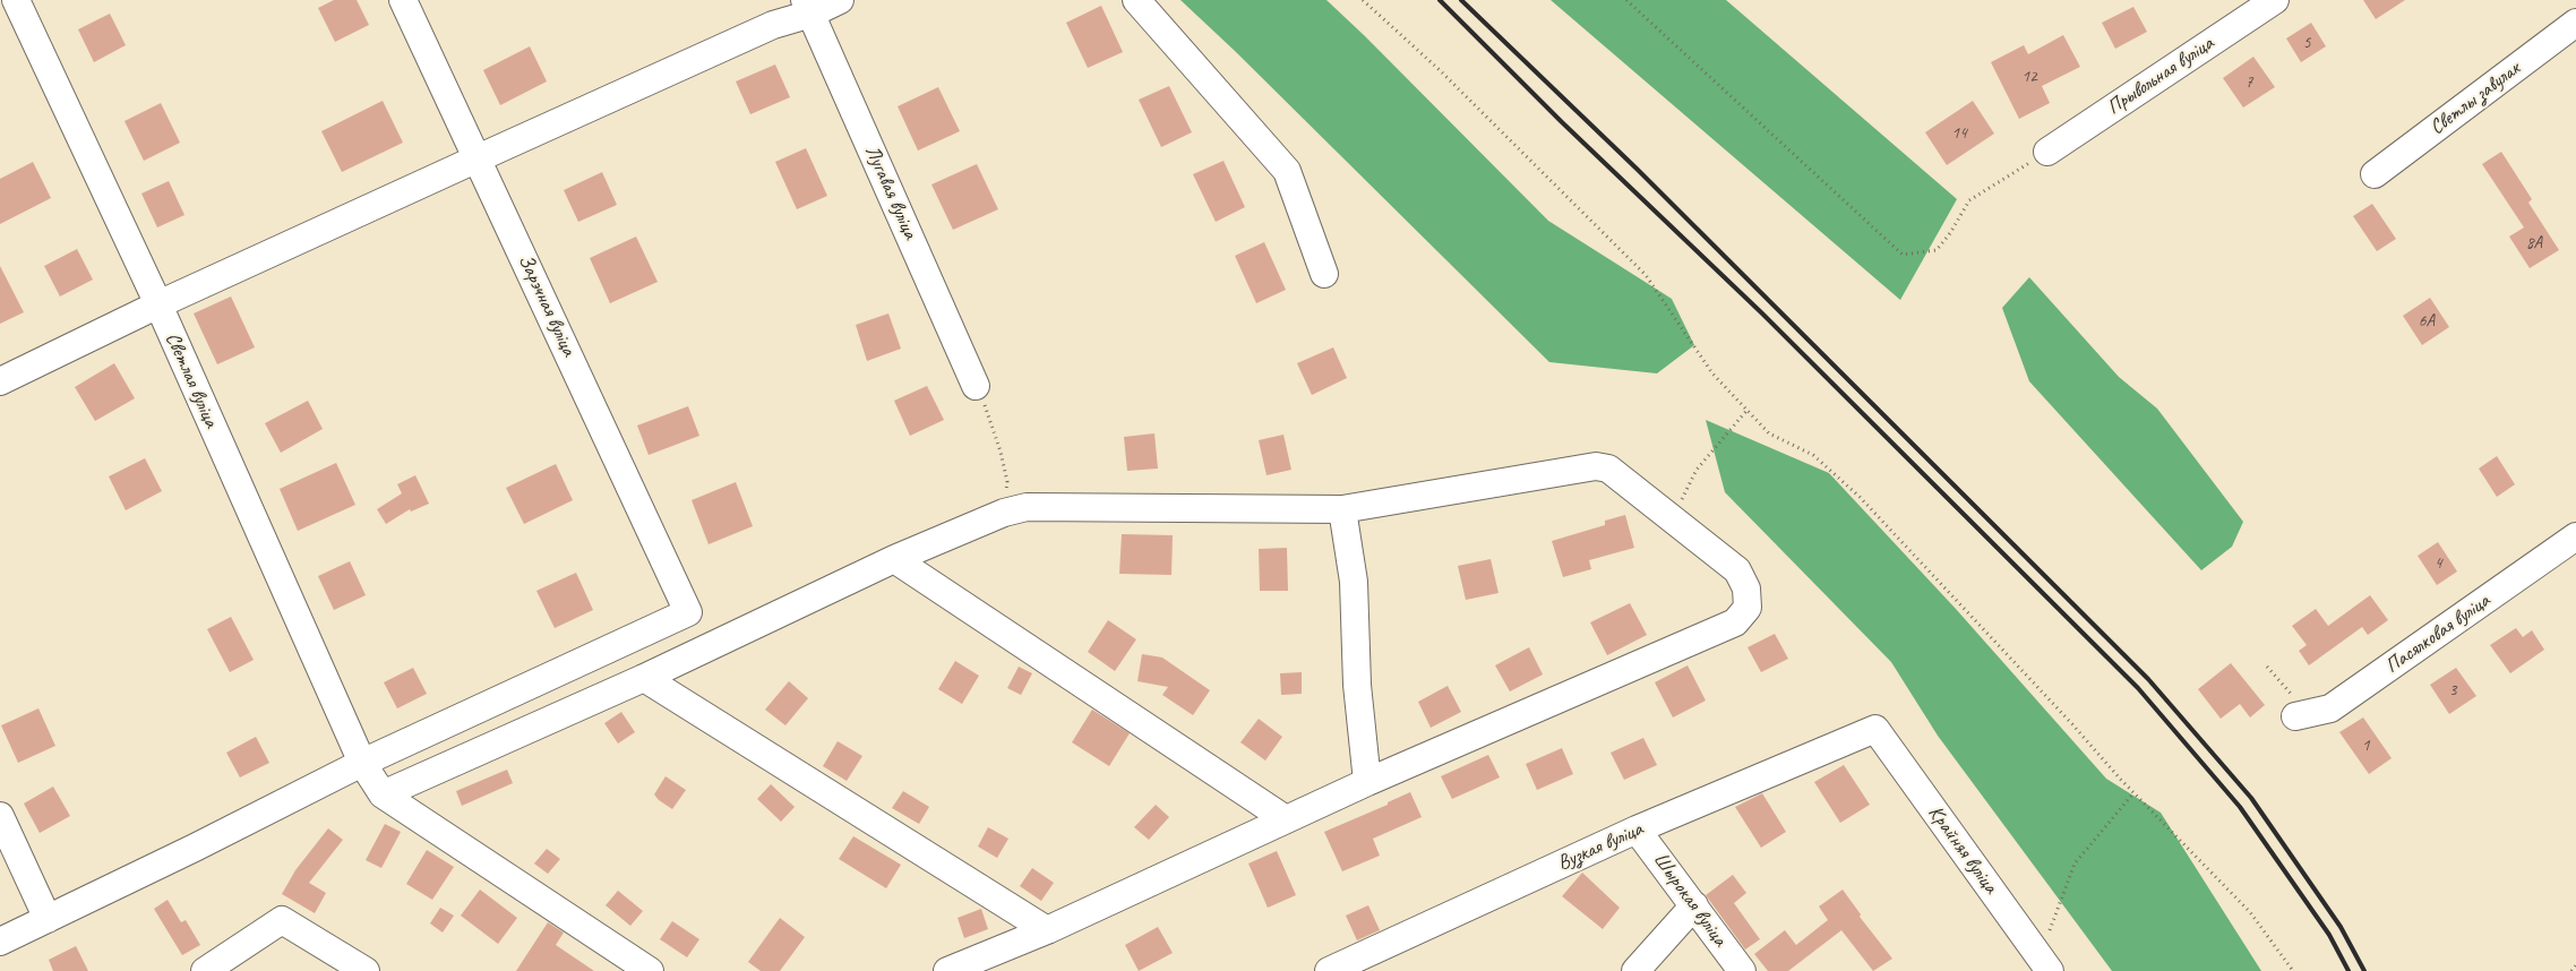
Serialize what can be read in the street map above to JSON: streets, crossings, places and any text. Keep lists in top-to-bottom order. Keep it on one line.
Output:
{"streets":{"street":["Прывольная вуліца","Светлы завулак","Лугавая вуліца","Зарэчная вуліца","Светлая вуліца","Пасялковая вуліца","Вузкая вуліца","Крайняя вуліца","Шырокая вуліца"]},"crossings":[["Зарэчная вуліца","Светлая вуліца"],["Вузкая вуліца","Крайняя вуліца"],["Вузкая вуліца","Шырокая вуліца"]],"house_numbers":["5","12","7","14","8А","6А","4","3","1"]}
